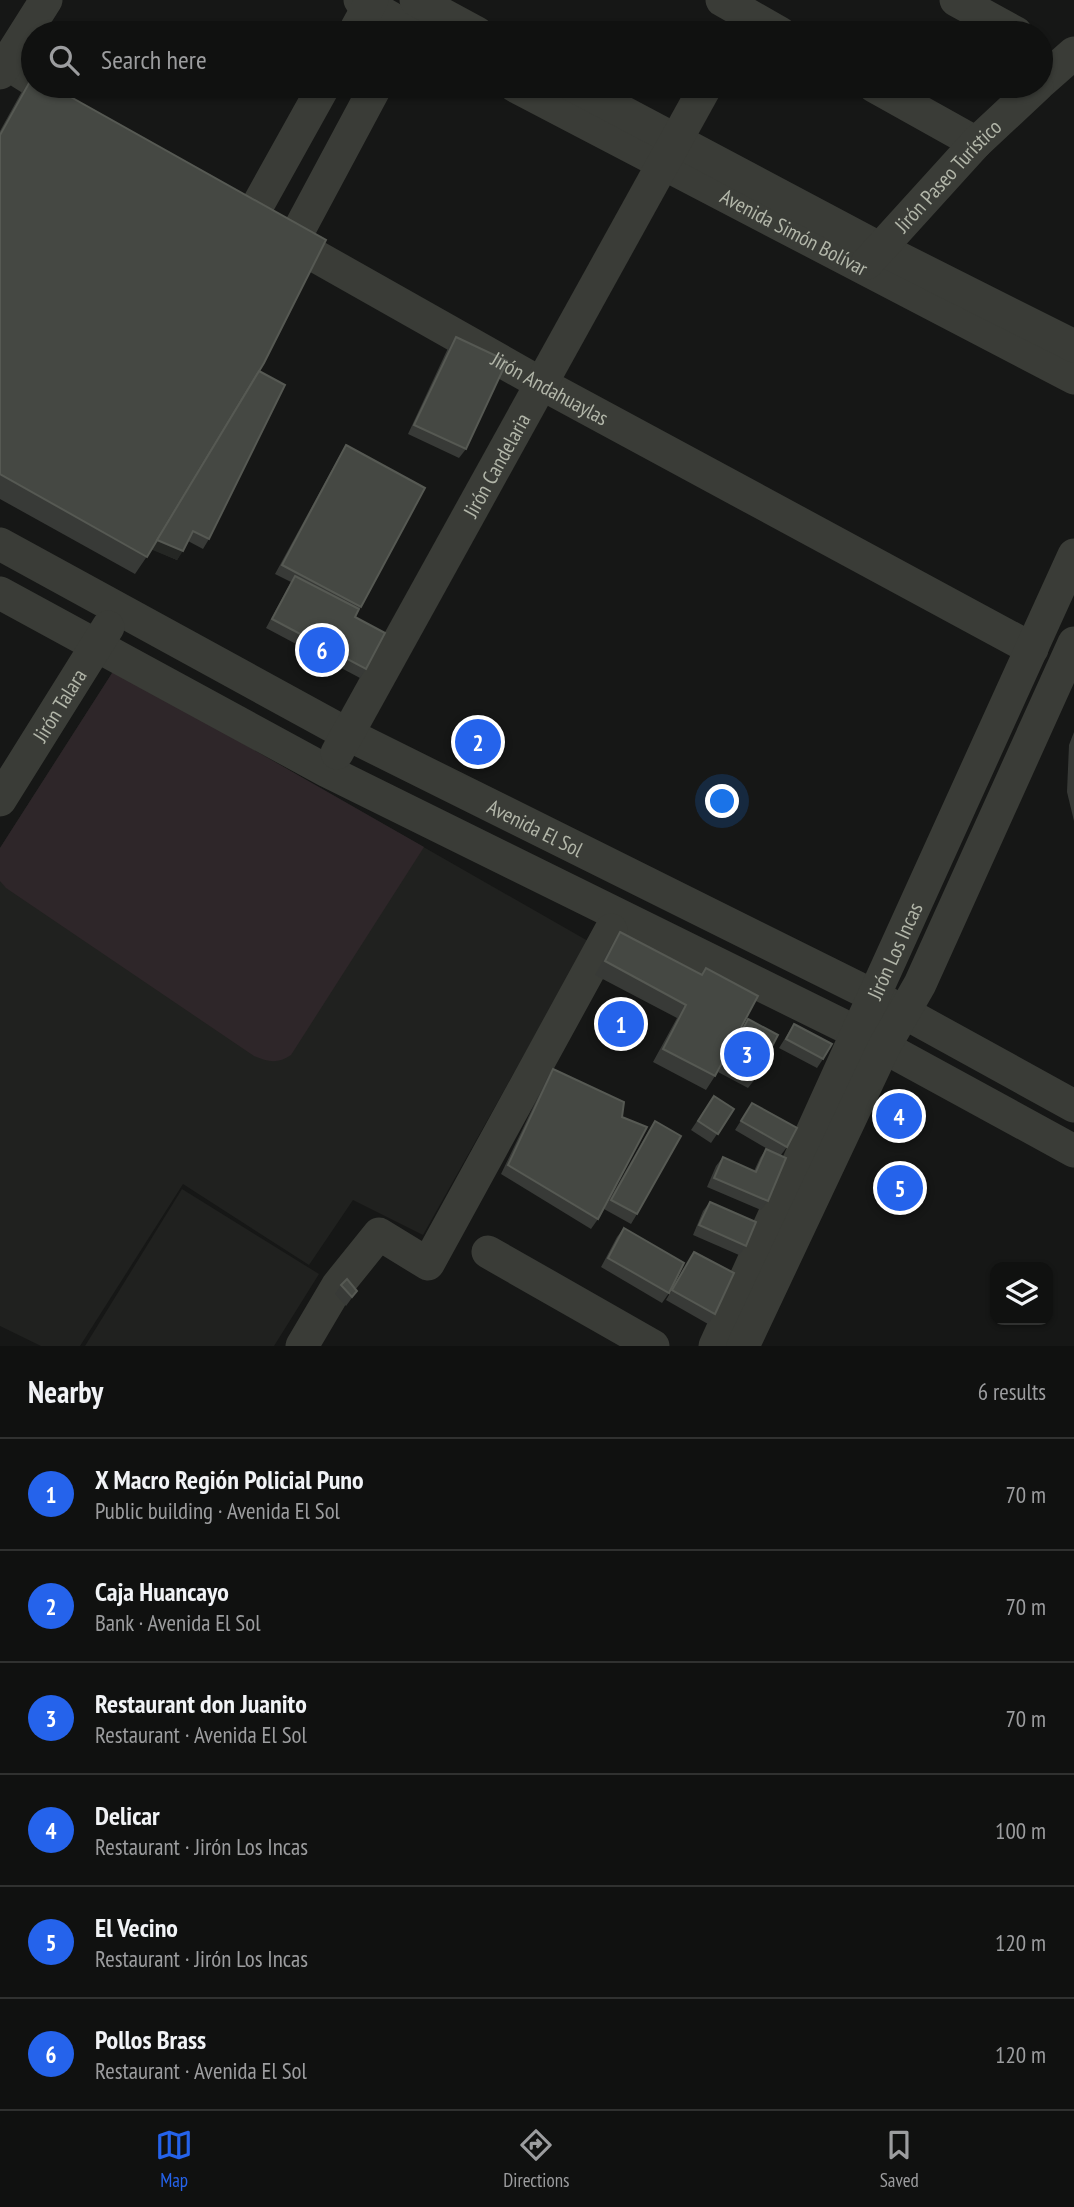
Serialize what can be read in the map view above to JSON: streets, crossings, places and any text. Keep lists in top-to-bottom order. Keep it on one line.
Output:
{"streets":{"street":["Jirón Paseo Turístico","Avenida Simón Bolívar","Jirón Andahuaylas","Jirón Candelaria","Jirón Talara","Avenida El Sol","Jirón Los Incas"]},"crossings":[["Jirón Paseo Turístico","Avenida Simón Bolívar"],["Avenida Simón Bolívar","Jirón Candelaria"],["Jirón Andahuaylas","Jirón Candelaria"],["Jirón Andahuaylas","Jirón Los Incas"],["Jirón Candelaria","Avenida El Sol"],["Jirón Talara","Avenida El Sol"],["Avenida El Sol","Jirón Los Incas"]],"page":{"search":"Search here","pins":["6","2","1","3","4","5"],"heading":["Nearby","6 results"],"list":[{"mark":"1","name":"X Macro Región Policial Puno","note":"Public building · Avenida El Sol","value":"70 m"},{"mark":"2","name":"Caja Huancayo","note":"Bank · Avenida El Sol","value":"70 m"},{"mark":"3","name":"Restaurant don Juanito","note":"Restaurant · Avenida El Sol","value":"70 m"},{"mark":"4","name":"Delicar","note":"Restaurant · Jirón Los Incas","value":"100 m"},{"mark":"5","name":"El Vecino","note":"Restaurant · Jirón Los Incas","value":"120 m"},{"mark":"6","name":"Pollos Brass","note":"Restaurant · Avenida El Sol","value":"120 m"}],"nav":["Map","Directions","Saved"]}}
